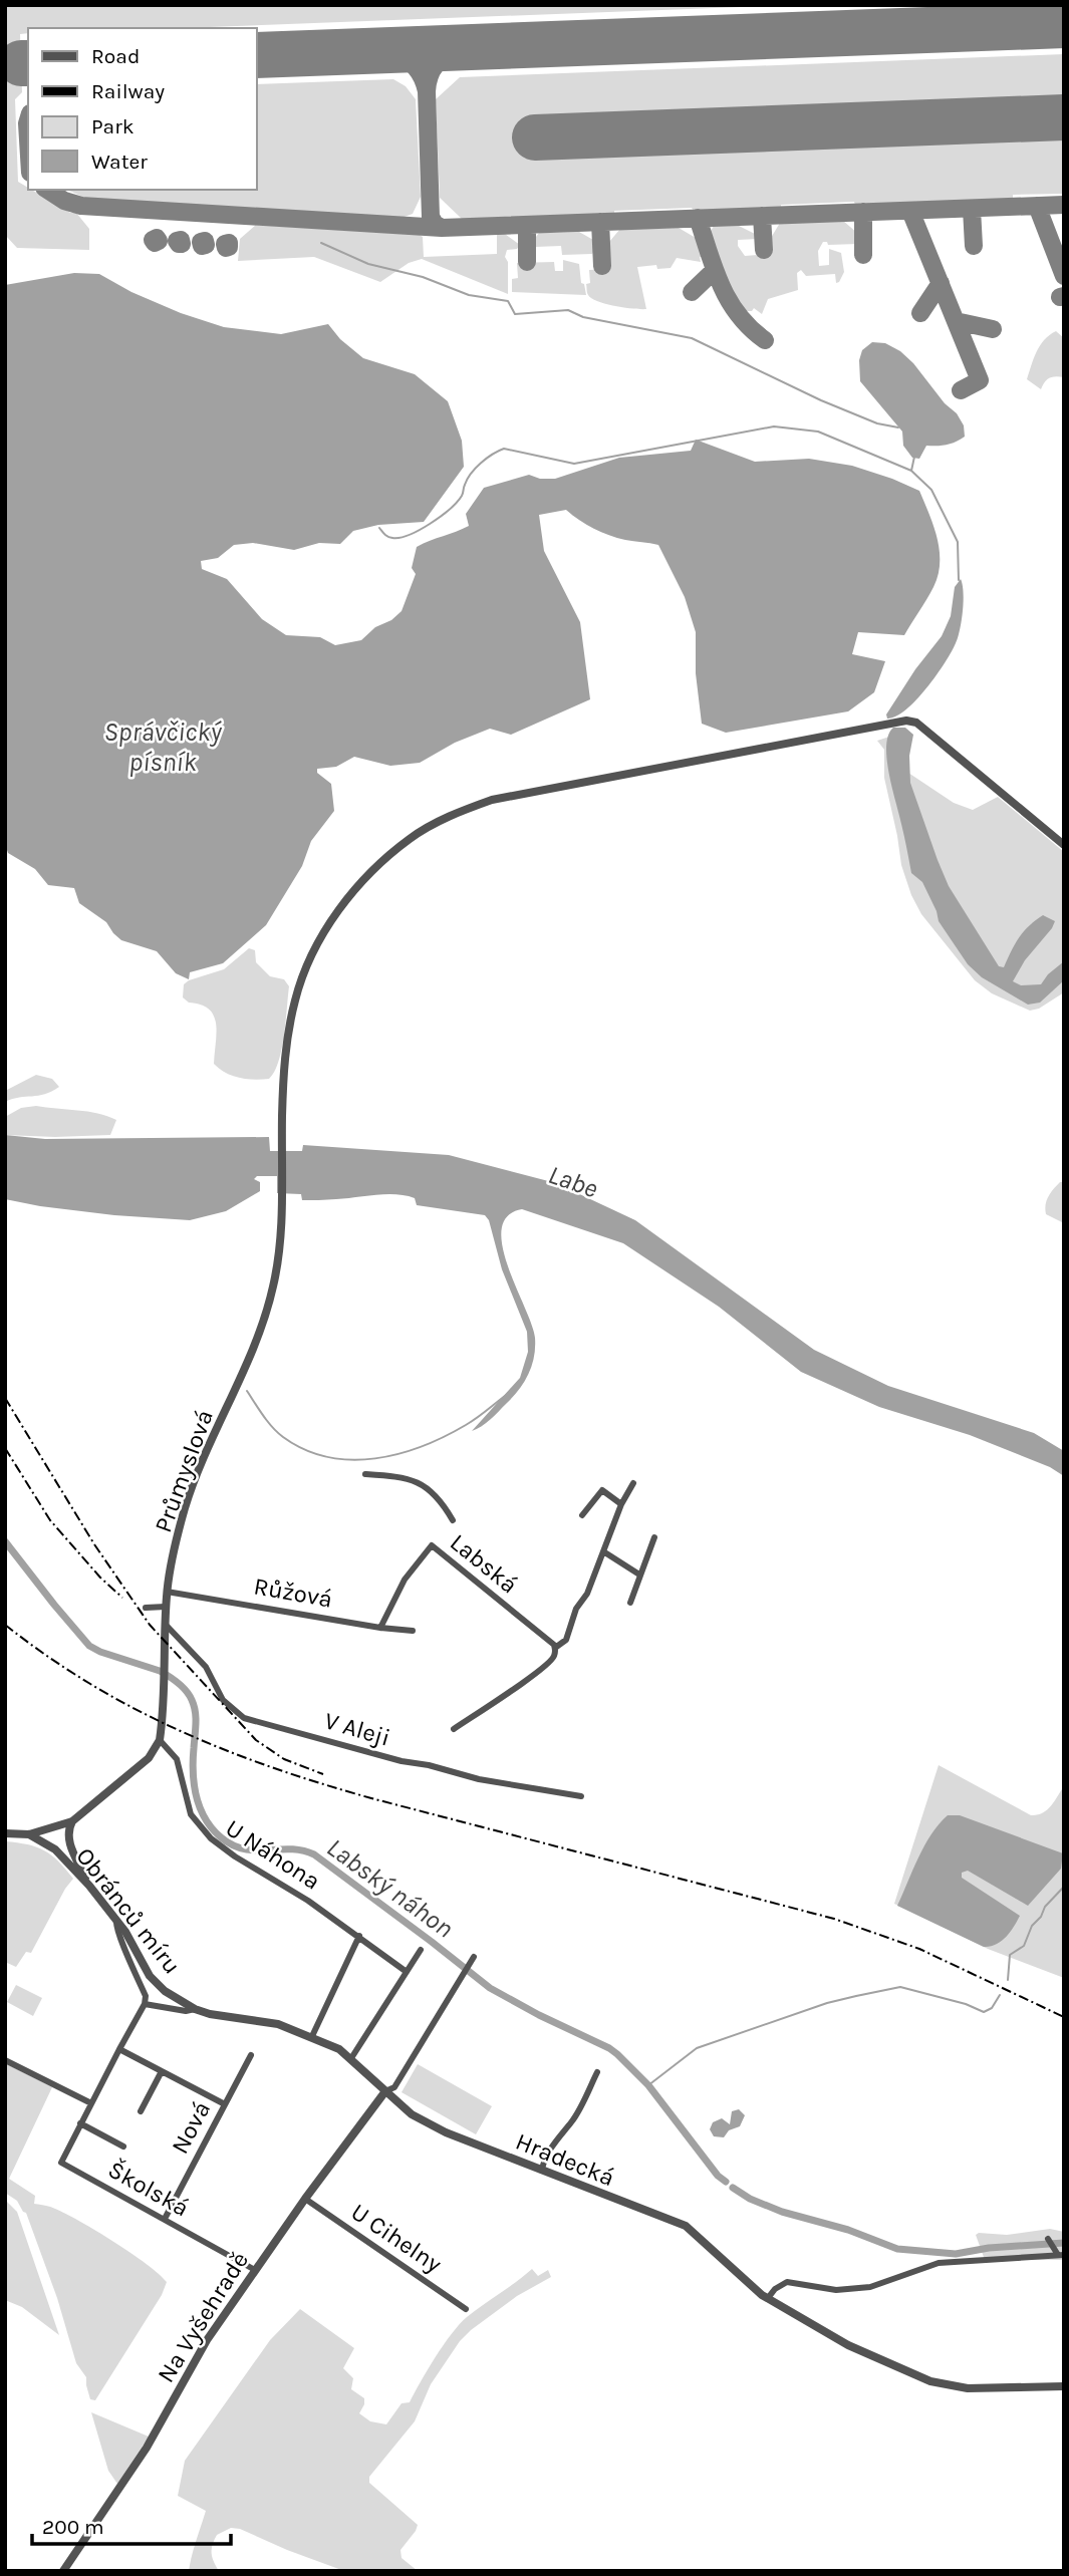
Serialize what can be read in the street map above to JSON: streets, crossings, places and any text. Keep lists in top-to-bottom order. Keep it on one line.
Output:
{"streets":{"street":["Průmyslová","Labská","Růžová","V Aleji","U Náhona","Obránců míru","Nová","Hradecká","Školská","U Cihelny","Na Vyšehradě"]},"crossings":[["Průmyslová","Růžová"],["Průmyslová","V Aleji"],["Průmyslová","U Náhona"],["Labská","Růžová"],["Obránců míru","Hradecká"],["Obránců míru","Na Vyšehradě"],["Nová","Školská"],["Hradecká","Na Vyšehradě"],["Školská","Na Vyšehradě"],["U Cihelny","Na Vyšehradě"]],"water":["Správčický písník","Labe","Labský náhon"],"legend":["Road","Railway","Park","Water"],"scale_bar":"200 m"}
